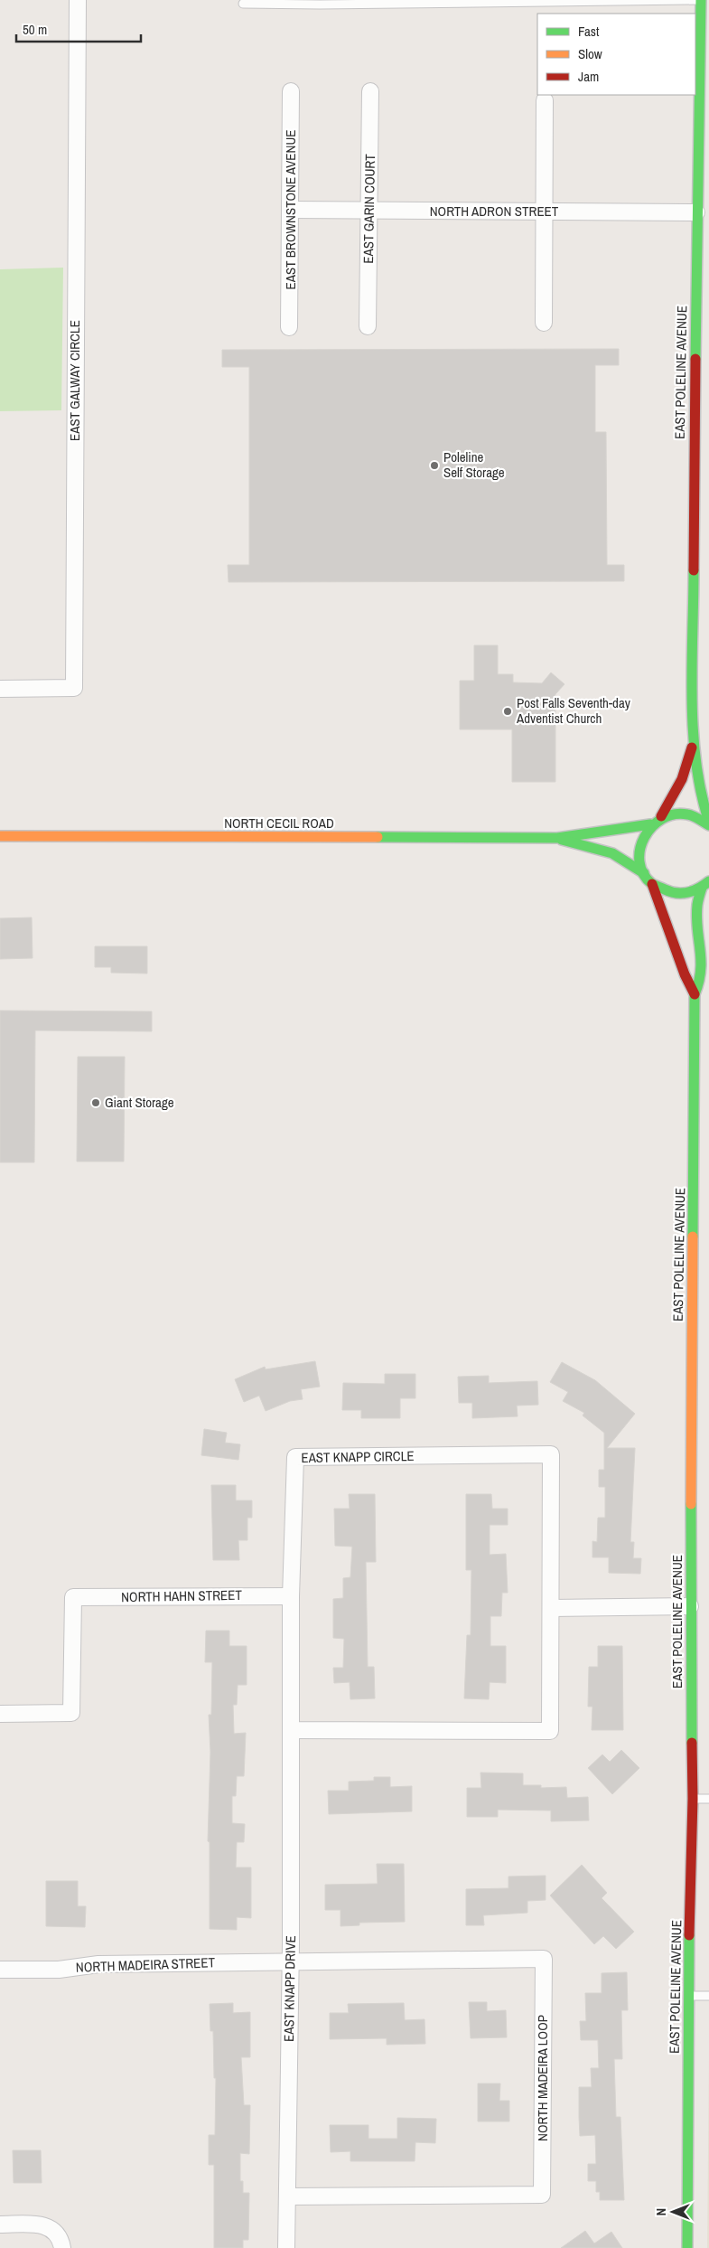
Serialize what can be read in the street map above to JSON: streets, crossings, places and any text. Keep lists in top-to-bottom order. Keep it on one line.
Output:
{"streets":{"main road":["EAST POLELINE AVENUE","NORTH CECIL ROAD"],"street":["EAST GARIN COURT","EAST BROWNSTONE AVENUE","NORTH ADRON STREET","EAST GALWAY CIRCLE","EAST KNAPP CIRCLE","NORTH HAHN STREET","NORTH MADEIRA STREET","EAST KNAPP DRIVE","NORTH MADEIRA LOOP"]},"crossings":[["EAST GARIN COURT","NORTH ADRON STREET"],["EAST BROWNSTONE AVENUE","NORTH ADRON STREET"],["NORTH ADRON STREET","EAST POLELINE AVENUE"],["EAST KNAPP CIRCLE","NORTH HAHN STREET"],["EAST KNAPP CIRCLE","EAST KNAPP DRIVE"],["NORTH MADEIRA STREET","EAST KNAPP DRIVE"],["NORTH MADEIRA STREET","NORTH MADEIRA LOOP"],["EAST KNAPP DRIVE","NORTH MADEIRA LOOP"]],"places":["Poleline Self Storage","Post Falls Seventh-day Adventist Church","Giant Storage"],"legend":["Fast","Slow","Jam"],"scale_bar":"50 m","north":"left"}
